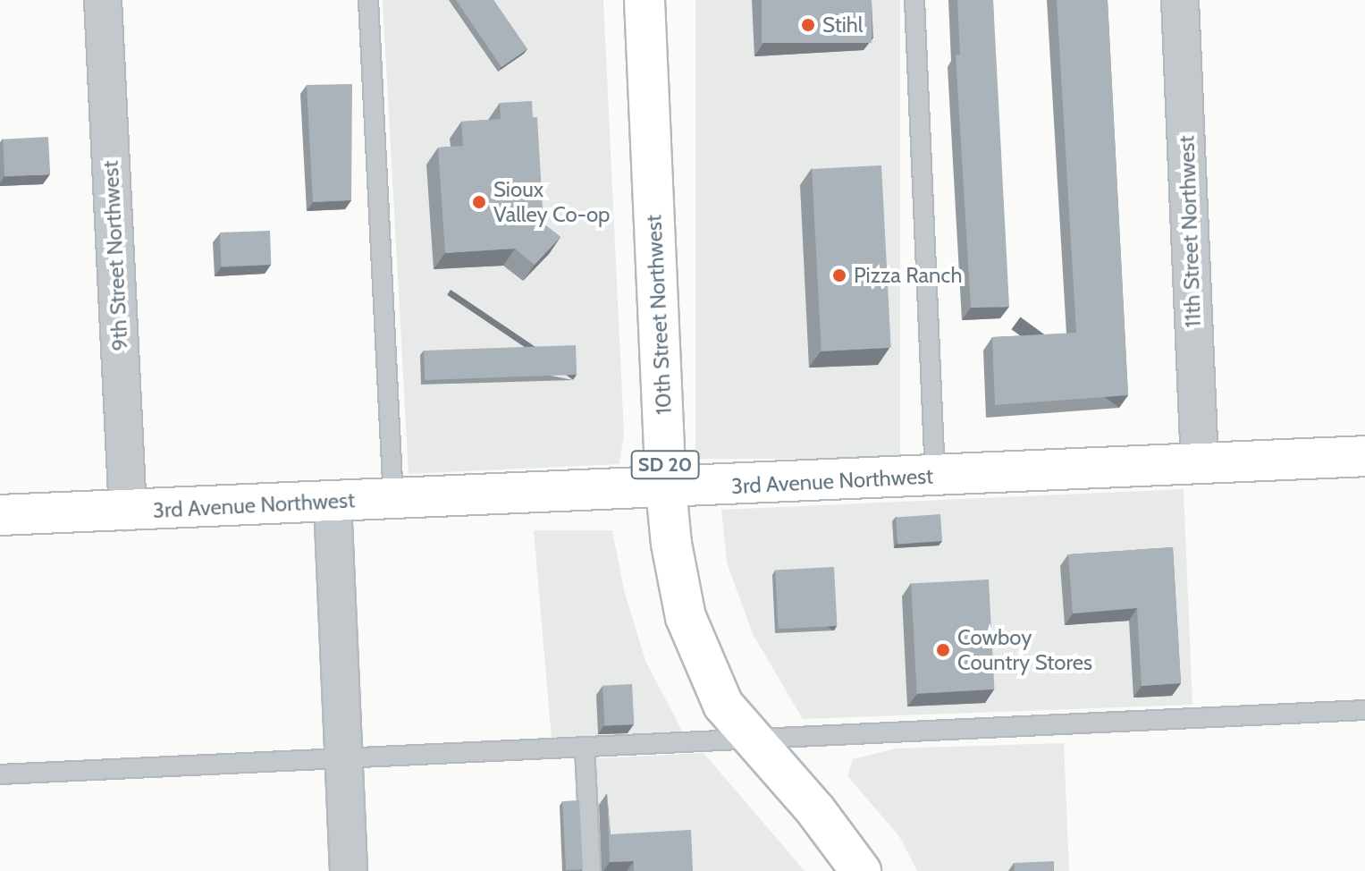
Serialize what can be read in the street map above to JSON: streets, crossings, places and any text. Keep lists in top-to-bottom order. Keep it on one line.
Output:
{"streets":{"main road":["10th Street Northwest","SD 20","3rd Avenue Northwest"],"street":["11th Street Northwest","9th Street Northwest"]},"crossings":[["11th Street Northwest","3rd Avenue Northwest"],["9th Street Northwest","3rd Avenue Northwest"],["10th Street Northwest","3rd Avenue Northwest"]],"places":["Stihl","Sioux Valley Co-op","Pizza Ranch","Cowboy Country Stores"]}
